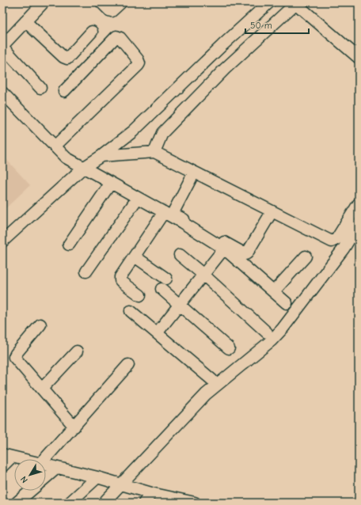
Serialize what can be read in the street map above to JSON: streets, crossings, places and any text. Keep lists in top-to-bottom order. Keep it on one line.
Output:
{"scale_bar":"50 m","north":"bottom left"}
